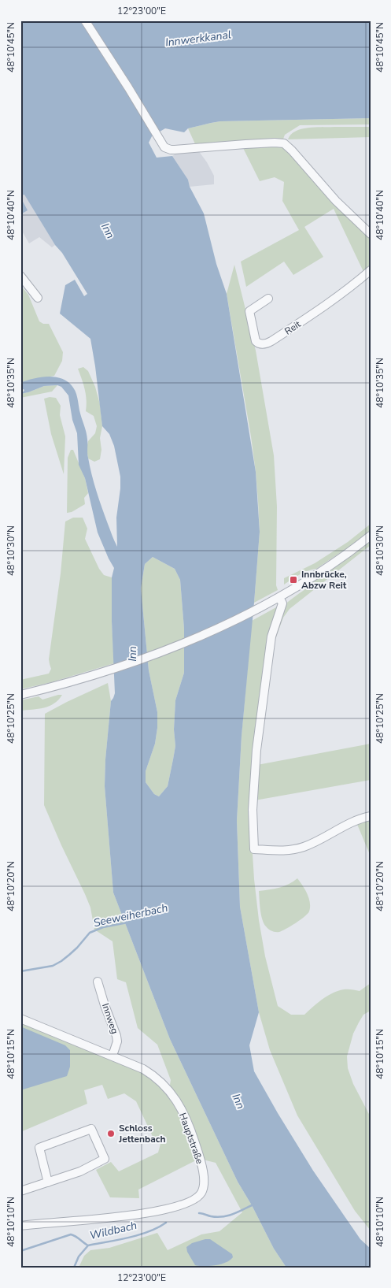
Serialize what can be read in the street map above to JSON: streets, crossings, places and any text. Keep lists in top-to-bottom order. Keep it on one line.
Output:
{"streets":{"street":["Reit","Innweg","Hauptstraße"]},"crossings":[["Innweg","Hauptstraße"]],"water":["Innwerkkanal","Inn","Seeweiherbach","Wildbach"],"places":{"transit":["Innbrücke, Abzw Reit"],"other":["Schloss Jettenbach"]},"coordinates":["12°23'00\"E","48°10'45\"N","48°10'40\"N","48°10'35\"N","48°10'30\"N","48°10'25\"N","48°10'20\"N","48°10'15\"N","48°10'10\"N"]}
